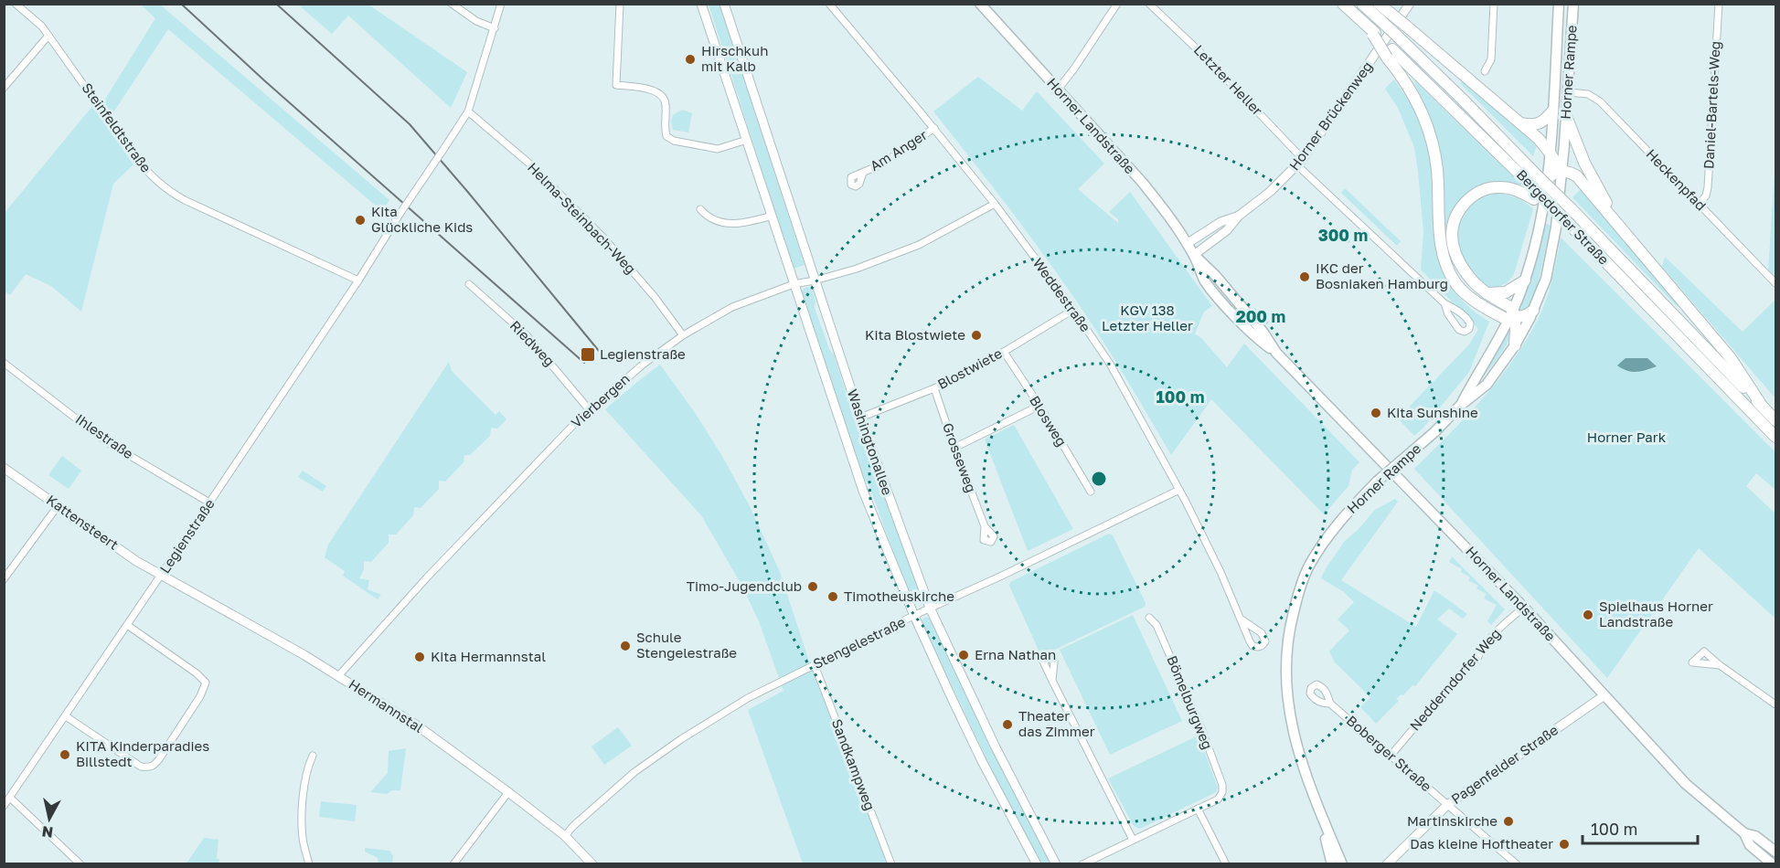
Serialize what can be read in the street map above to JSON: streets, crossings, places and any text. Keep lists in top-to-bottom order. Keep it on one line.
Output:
{"streets":{"highway":["Bergedorfer Straße"],"main road":["Horner Rampe","Horner Landstraße"],"street":["Letzter Heller","Daniel-Bartels-Weg","Horner Brückenweg","Steinfeldtstraße","Am Anger","Heckenpfad","Helma-Steinbach-Weg","Weddestraße","Riedweg","Blostwiete","Vierbergen","Blosweg","Ihlestraße","Washingtonallee","Grosseweg","Kattensteert","Legienstraße","Stengelestraße","Nedderndorfer Weg","Bömelburgweg","Hermannstal","Boberger Straße","Sandkampweg","Pagenfelder Straße"]},"crossings":[["Horner Rampe","Heckenpfad"],["Letzter Heller","Horner Brückenweg"],["Daniel-Bartels-Weg","Heckenpfad"],["Horner Brückenweg","Horner Landstraße"],["Horner Landstraße","Nedderndorfer Weg"],["Horner Landstraße","Pagenfelder Straße"],["Steinfeldtstraße","Legienstraße"],["Am Anger","Weddestraße"],["Helma-Steinbach-Weg","Vierbergen"],["Helma-Steinbach-Weg","Legienstraße"],["Weddestraße","Blostwiete"],["Weddestraße","Vierbergen"],["Weddestraße","Stengelestraße"],["Riedweg","Vierbergen"],["Blostwiete","Blosweg"],["Blostwiete","Washingtonallee"],["Blostwiete","Grosseweg"],["Vierbergen","Washingtonallee"],["Vierbergen","Hermannstal"],["Ihlestraße","Legienstraße"],["Washingtonallee","Stengelestraße"],["Kattensteert","Legienstraße"],["Kattensteert","Hermannstal"],["Legienstraße","Hermannstal"],["Stengelestraße","Hermannstal"],["Stengelestraße","Sandkampweg"],["Nedderndorfer Weg","Boberger Straße"],["Boberger Straße","Pagenfelder Straße"]],"parks":["KGV 138 Letzter Heller","Horner Park"],"places":{"other":["Hirschkuh mit Kalb","Kita Glückliche Kids","IKC der Bosniaken Hamburg","Kita Blostwiete","Kita Sunshine","Timo-Jugendclub","Timotheuskirche","Spielhaus Horner Landstraße","Schule Stengelestraße","Erna Nathan","Kita Hermannstal","Theater das Zimmer","KITA Kinderparadies Billstedt","Martinskirche","Das kleine Hoftheater"],"transit":["Legienstraße"]},"scale_bar":"100 m","north":"bottom","rings":["300 m","200 m","100 m"]}
